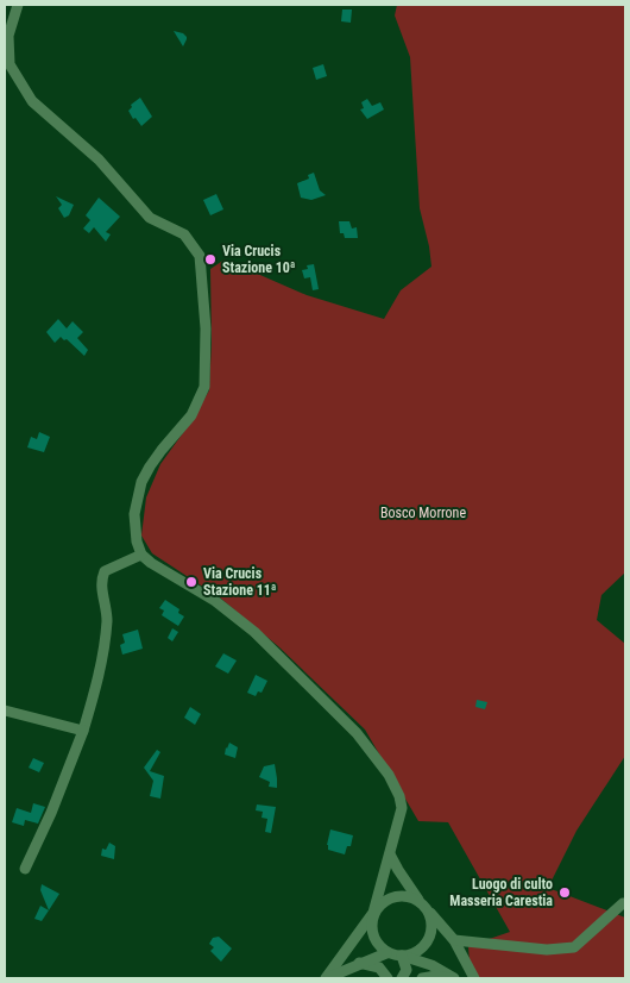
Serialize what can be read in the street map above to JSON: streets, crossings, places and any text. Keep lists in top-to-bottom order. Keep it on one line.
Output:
{"parks":["Bosco Morrone"],"places":["Via Crucis Stazione 10ª","Via Crucis Stazione 11ª","Luogo di culto Masseria Carestia"]}
